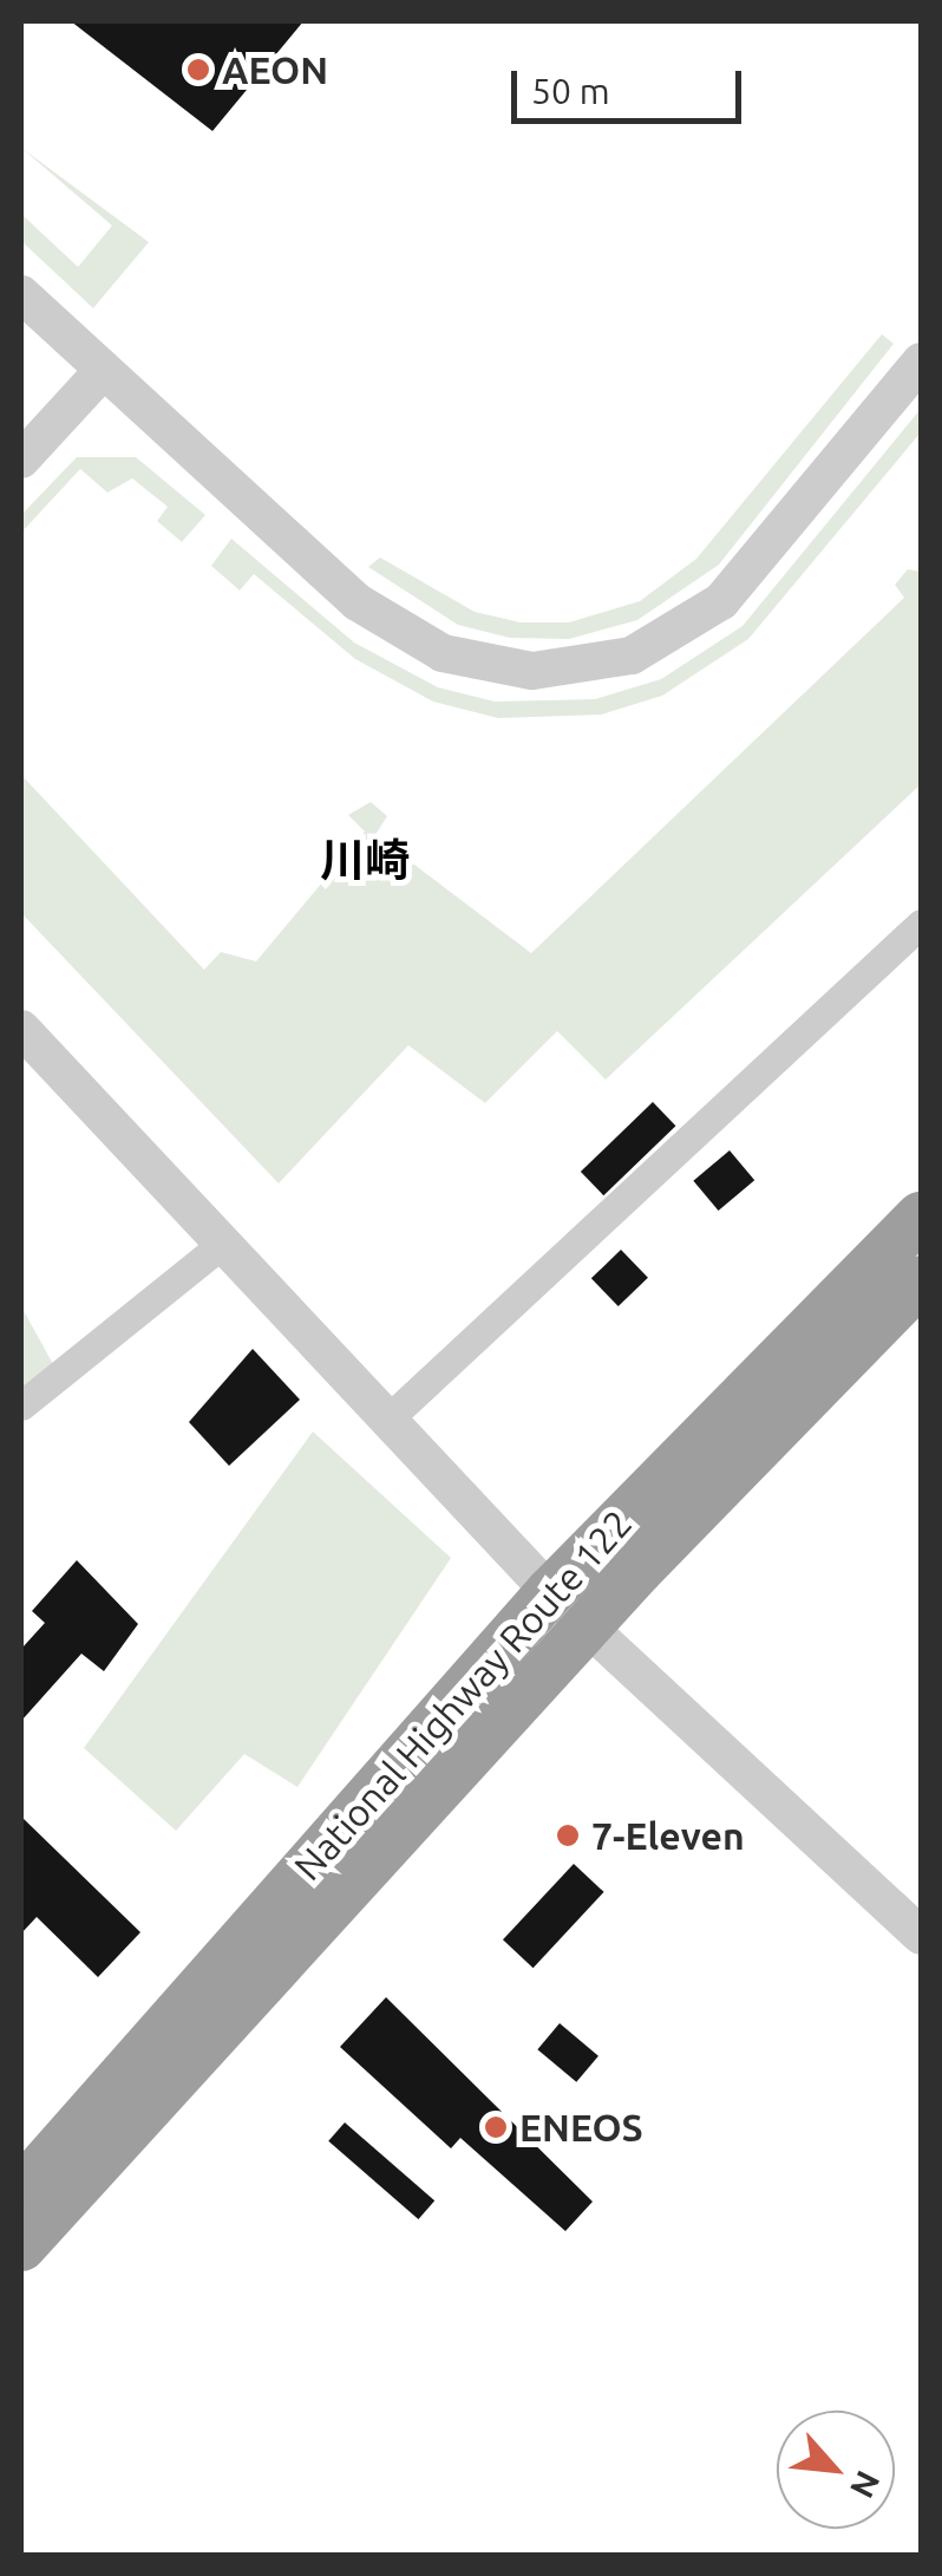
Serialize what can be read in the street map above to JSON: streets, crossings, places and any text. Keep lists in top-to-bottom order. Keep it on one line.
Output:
{"streets":{"highway":["National Highway Route 122"]},"districts":["川崎"],"places":["AEON","7-Eleven","ENEOS"],"scale_bar":"50 m","north":"bottom right"}
